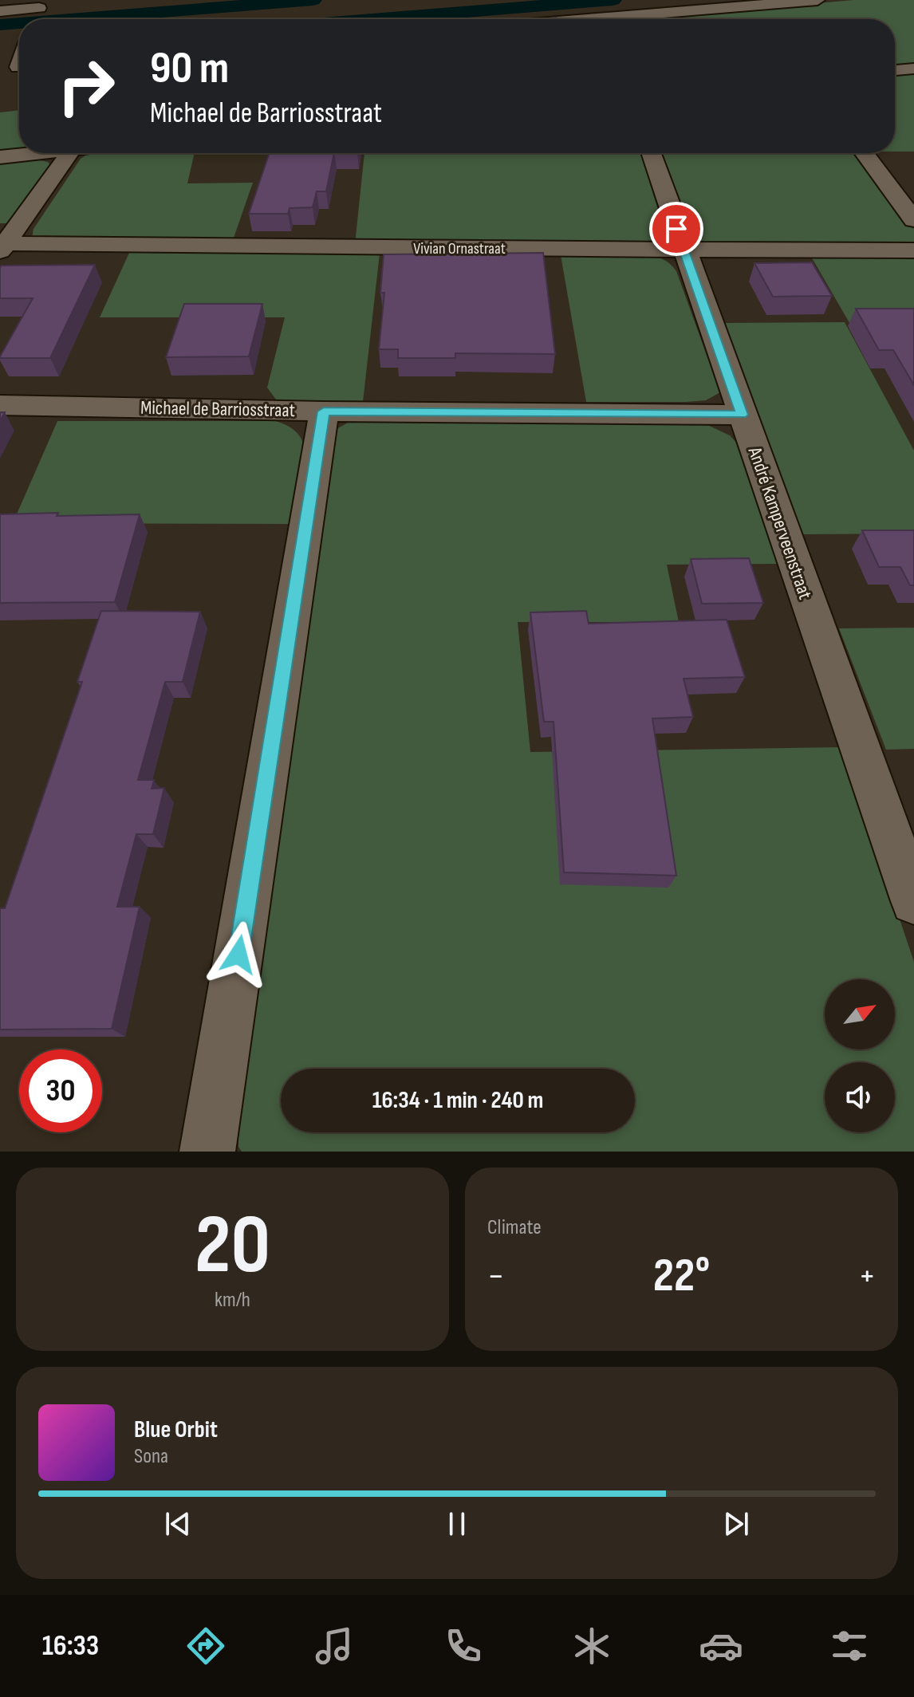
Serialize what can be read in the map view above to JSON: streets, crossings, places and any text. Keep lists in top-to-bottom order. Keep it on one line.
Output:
{"streets":{"street":["Vivian Ornastraat","Michael de Barriosstraat","André Kamperveenstraat"]},"crossings":[["Vivian Ornastraat","André Kamperveenstraat"],["Michael de Barriosstraat","André Kamperveenstraat"]],"north":"top right","page":{"turn":["90 m","Michael de Barriosstraat"],"limit":"30","trip":"16:34 · 1 min · 240 m","tile":[["20","km/h"],"Climate"],"heat":["−","22°","+"],"song":["Blue Orbit","Sona"],"tabs":"16:33"}}
